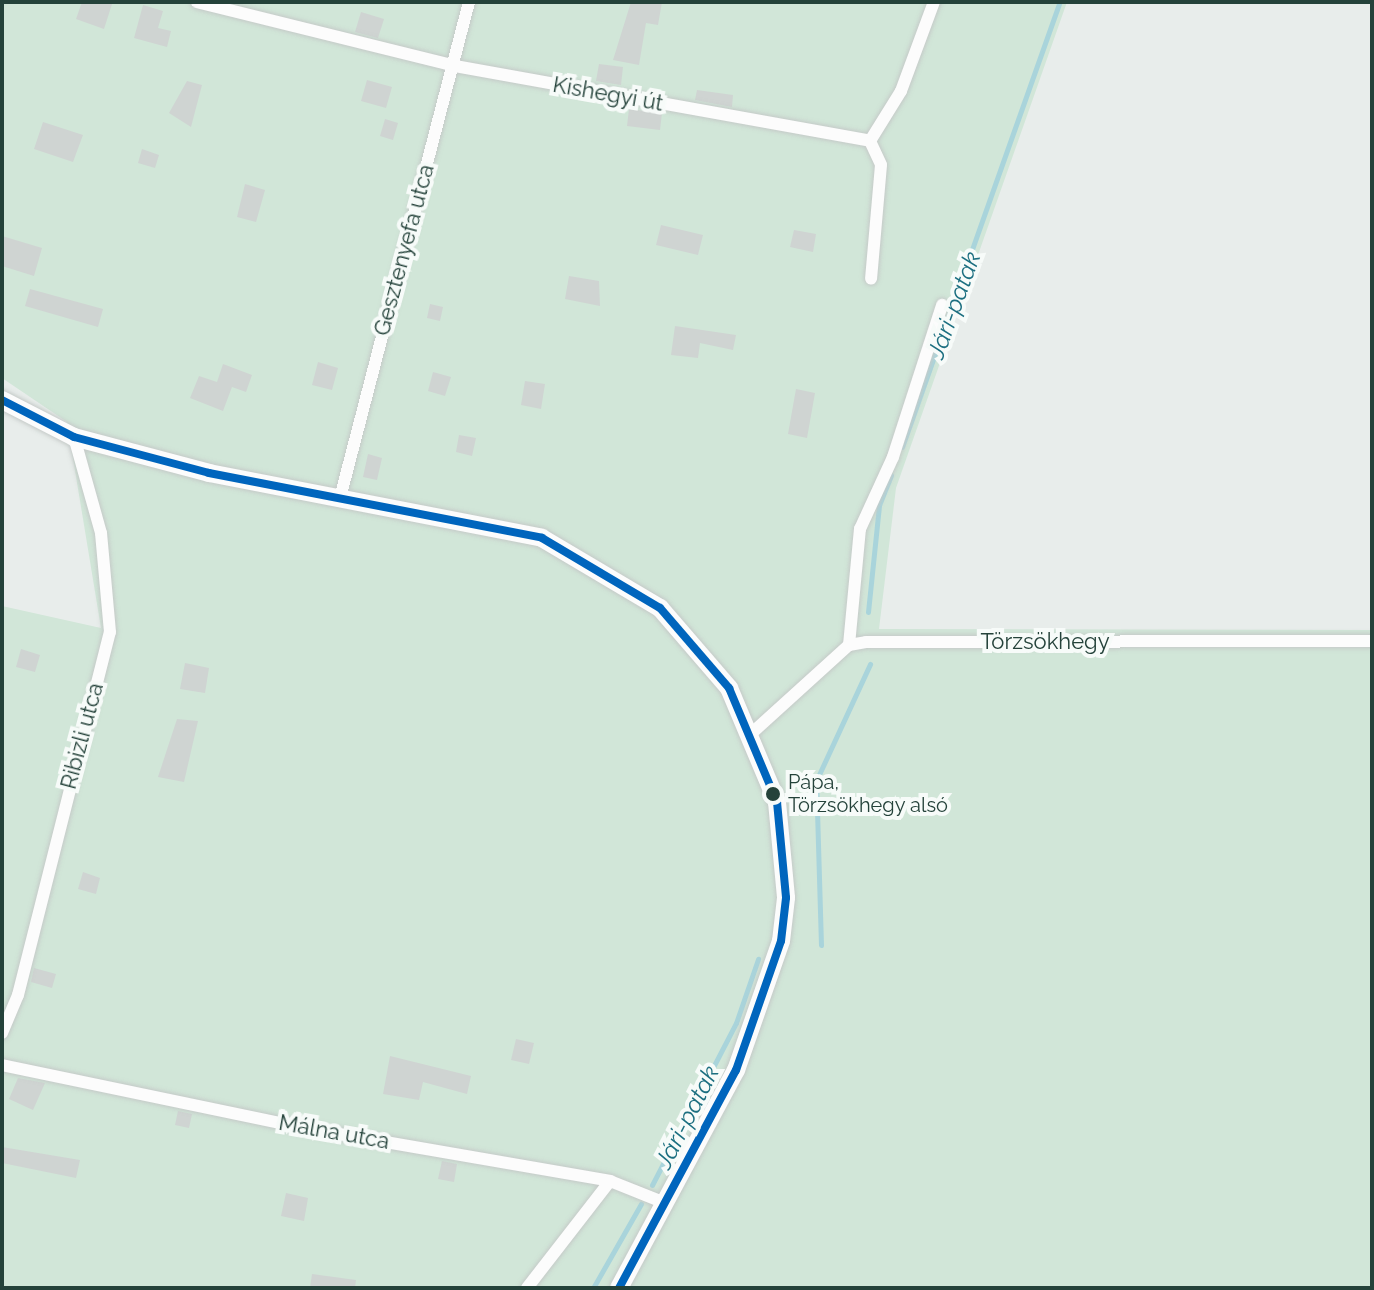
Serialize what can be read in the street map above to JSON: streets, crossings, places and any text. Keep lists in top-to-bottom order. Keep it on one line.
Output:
{"streets":{"street":["Kishegyi út","Gesztenyefa utca","Törzsökhegy","Ribizli utca","Málna utca"]},"crossings":[["Kishegyi út","Gesztenyefa utca"]],"water":["Jári-patak"],"places":["Pápa, Törzsökhegy alsó"]}
